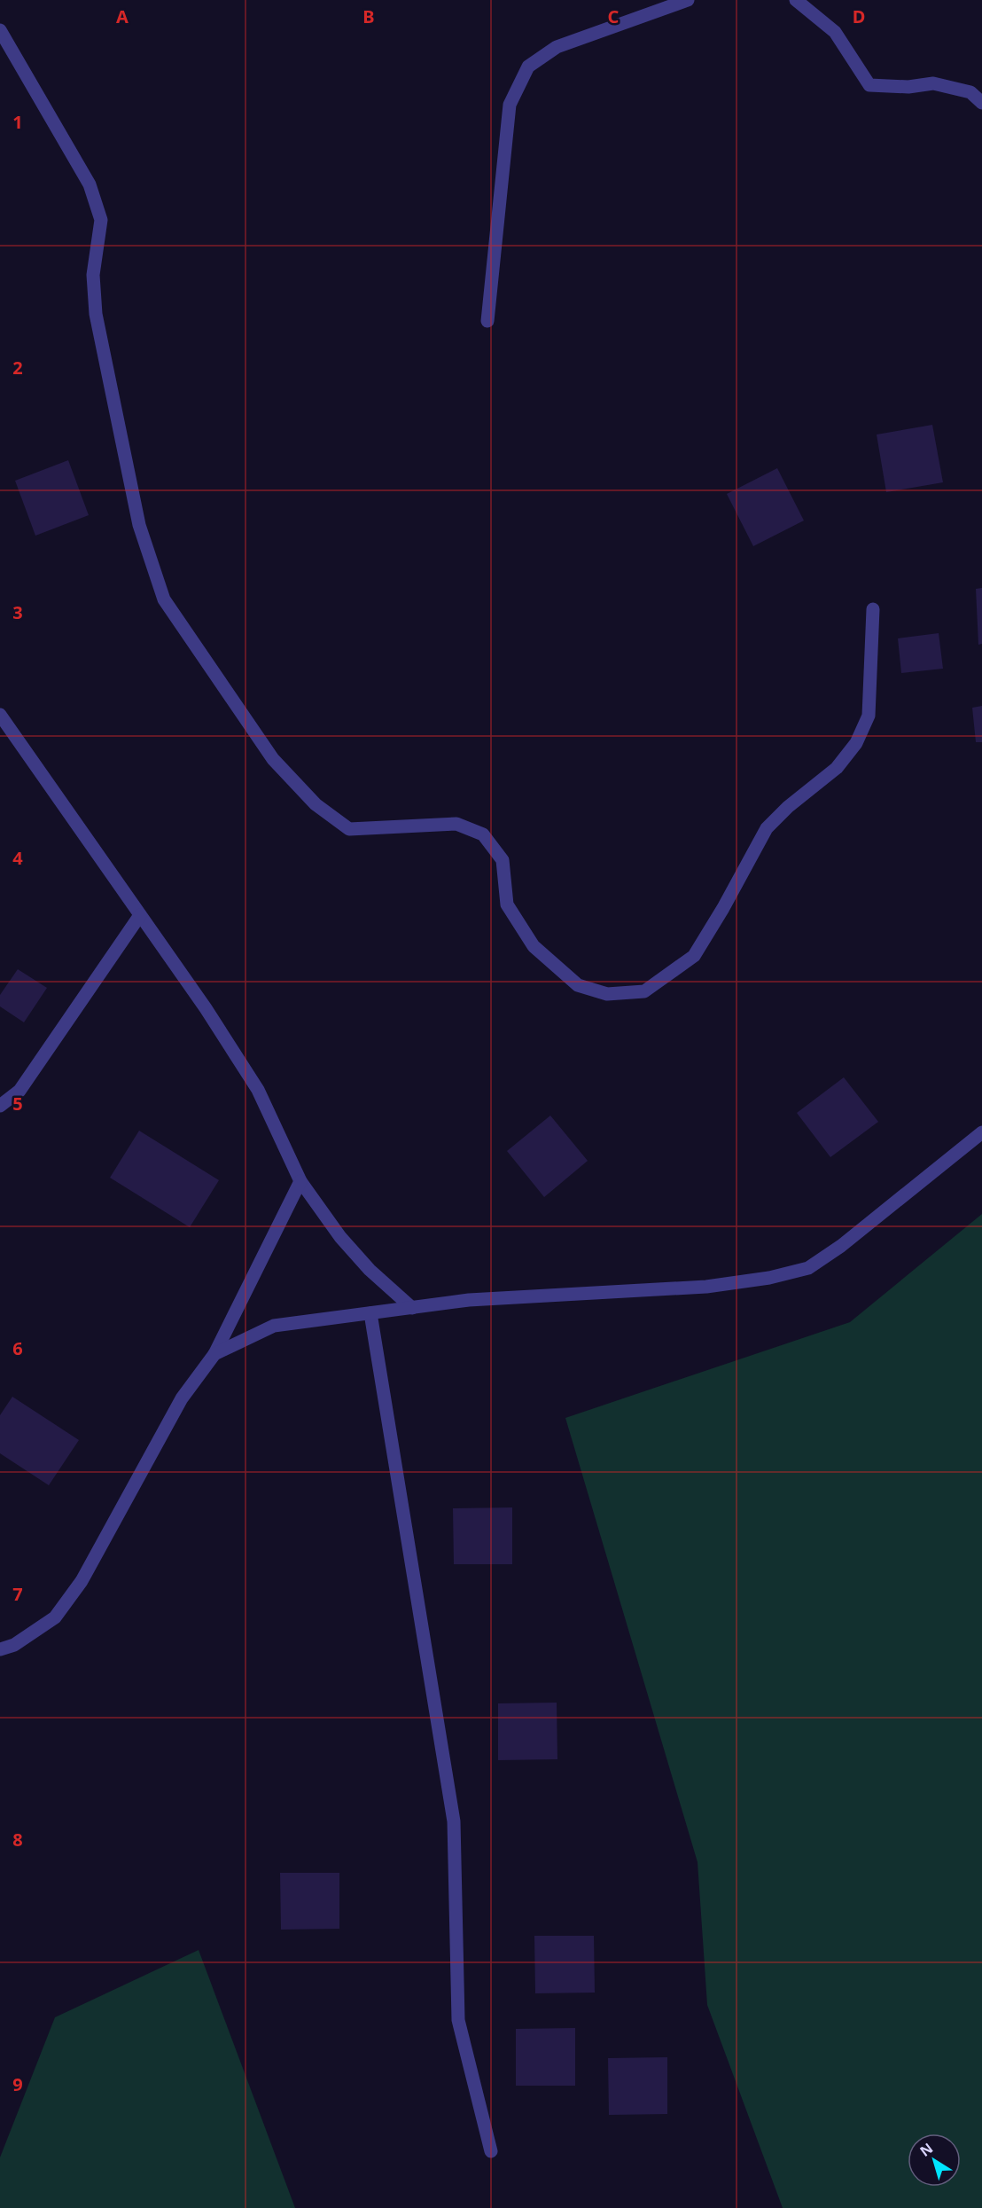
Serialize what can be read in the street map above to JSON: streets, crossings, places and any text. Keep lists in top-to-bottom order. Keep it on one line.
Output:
{"north":"top left","grid":{"columns":["A","B","C","D"],"rows":["1","2","3","4","5","6","7","8","9"]}}
